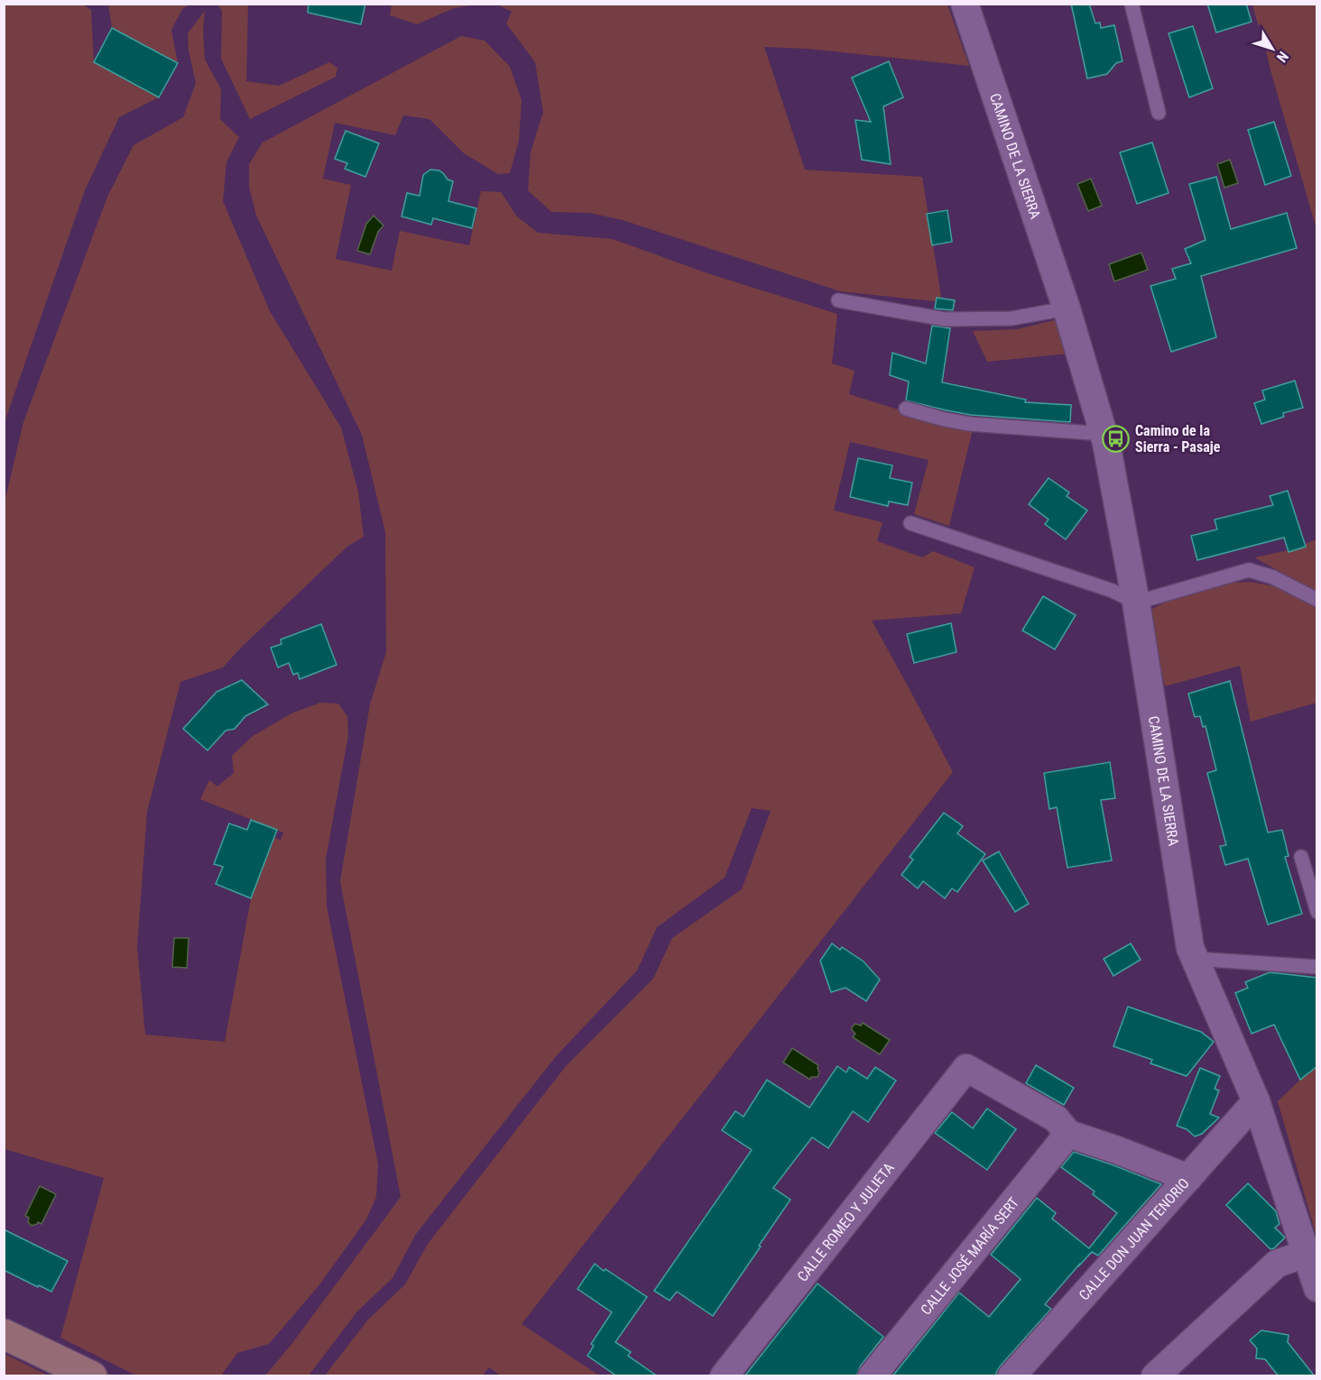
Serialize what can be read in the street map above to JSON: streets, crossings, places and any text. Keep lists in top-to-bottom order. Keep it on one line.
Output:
{"streets":{"street":["CAMINO DE LA SIERRA","CALLE ROMEO Y JULIETA","CALLE DON JUAN TENORIO","CALLE JOSÉ MARÍA SERT"]},"crossings":[["CAMINO DE LA SIERRA","CALLE DON JUAN TENORIO"],["CALLE ROMEO Y JULIETA","CALLE JOSÉ MARÍA SERT"]],"places":{"bus stop":["Camino de la Sierra - Pasaje"]},"north":"bottom right"}
